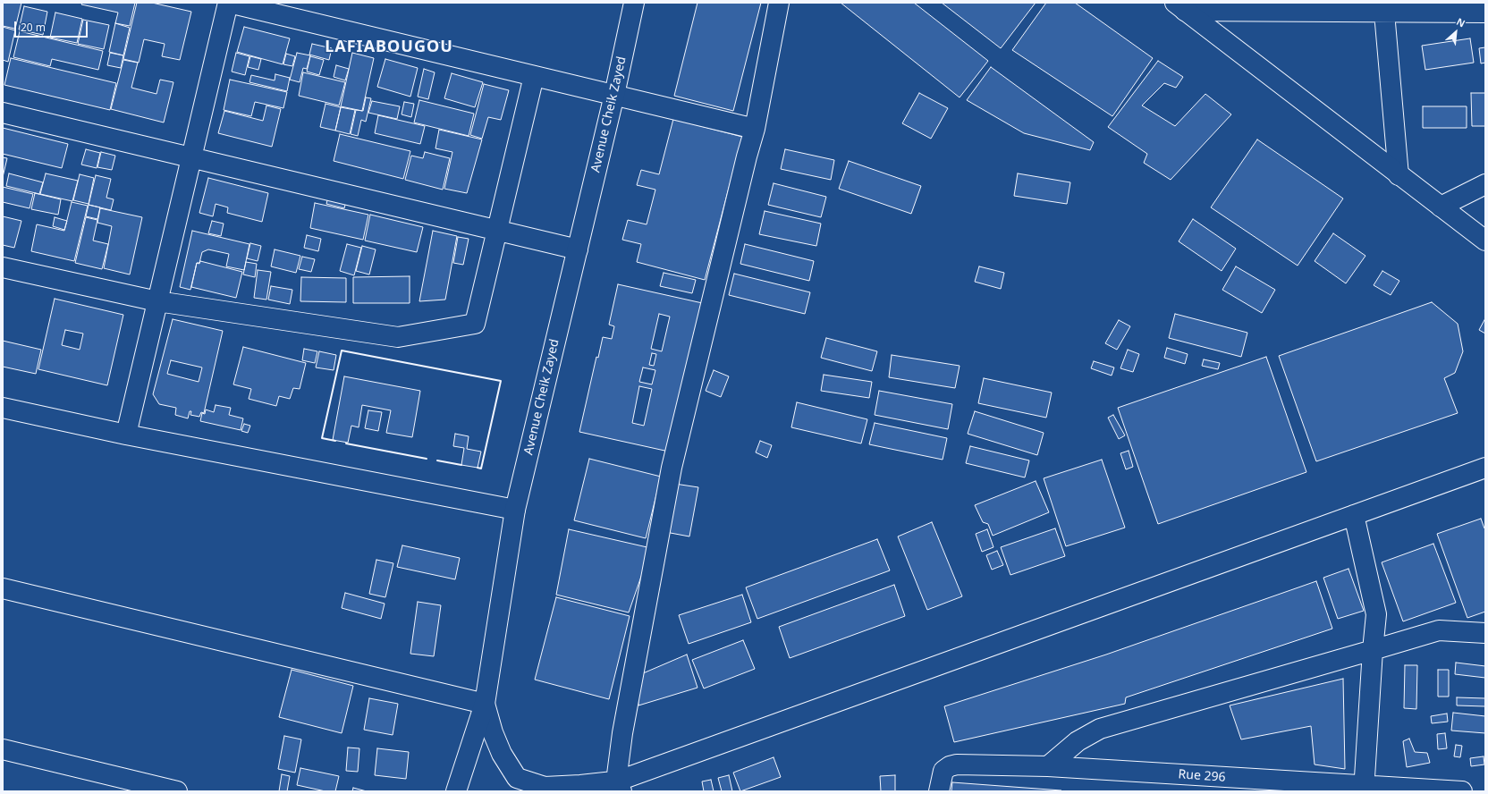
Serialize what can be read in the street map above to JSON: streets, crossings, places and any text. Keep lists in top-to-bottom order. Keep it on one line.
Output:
{"streets":{"street":["Avenue Cheik Zayed","Rue 296"]},"districts":["LAFIABOUGOU"],"scale_bar":"20 m","north":"top right"}
